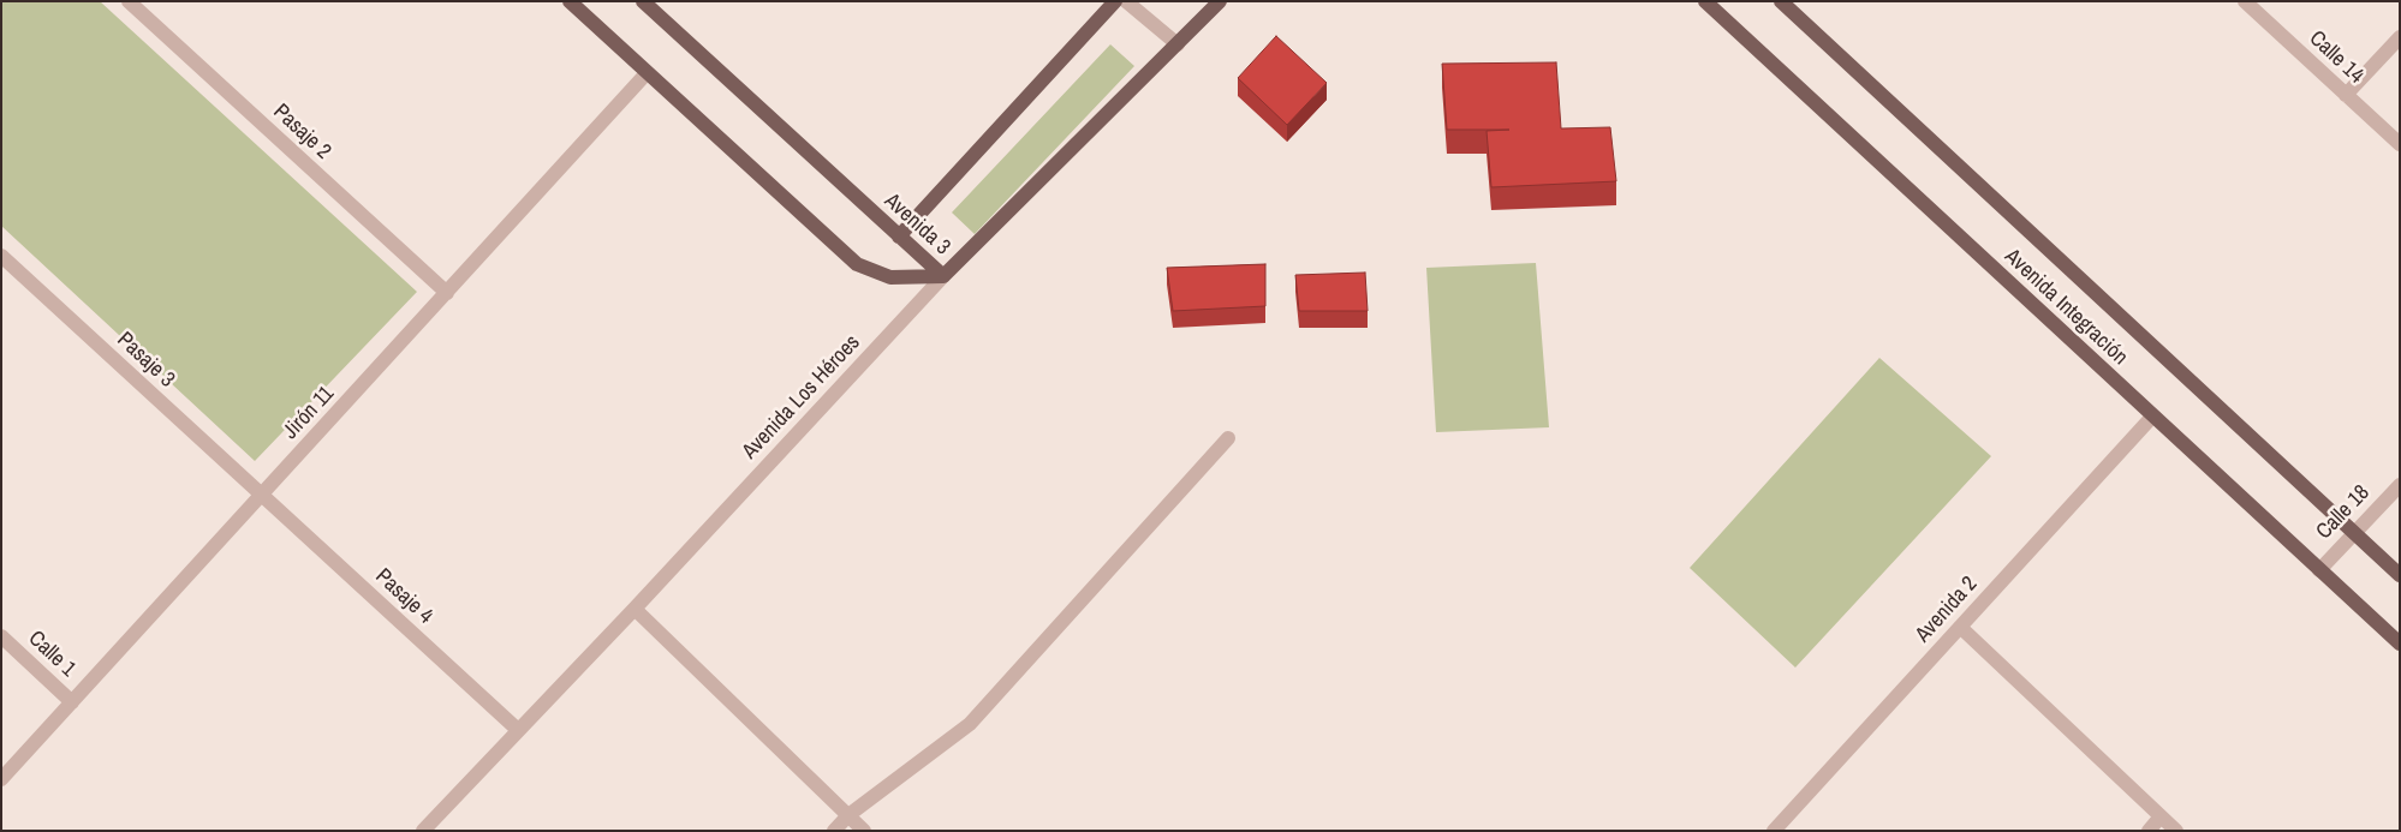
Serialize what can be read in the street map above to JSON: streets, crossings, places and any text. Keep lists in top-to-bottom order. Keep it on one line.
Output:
{"streets":{"main road":["Avenida 3","Avenida Integración","Avenida Los Héroes"],"street":["Calle 14","Pasaje 2","Pasaje 3","Jirón 11","Calle 18","Pasaje 4","Avenida 2","Calle 1"]},"crossings":[["Pasaje 2","Jirón 11"],["Avenida 3","Avenida Los Héroes"],["Avenida 3","Jirón 11"],["Avenida Integración","Calle 18"],["Avenida Integración","Avenida 2"],["Pasaje 3","Jirón 11"],["Pasaje 3","Pasaje 4"],["Avenida Los Héroes","Pasaje 4"],["Jirón 11","Pasaje 4"],["Jirón 11","Calle 1"]]}
